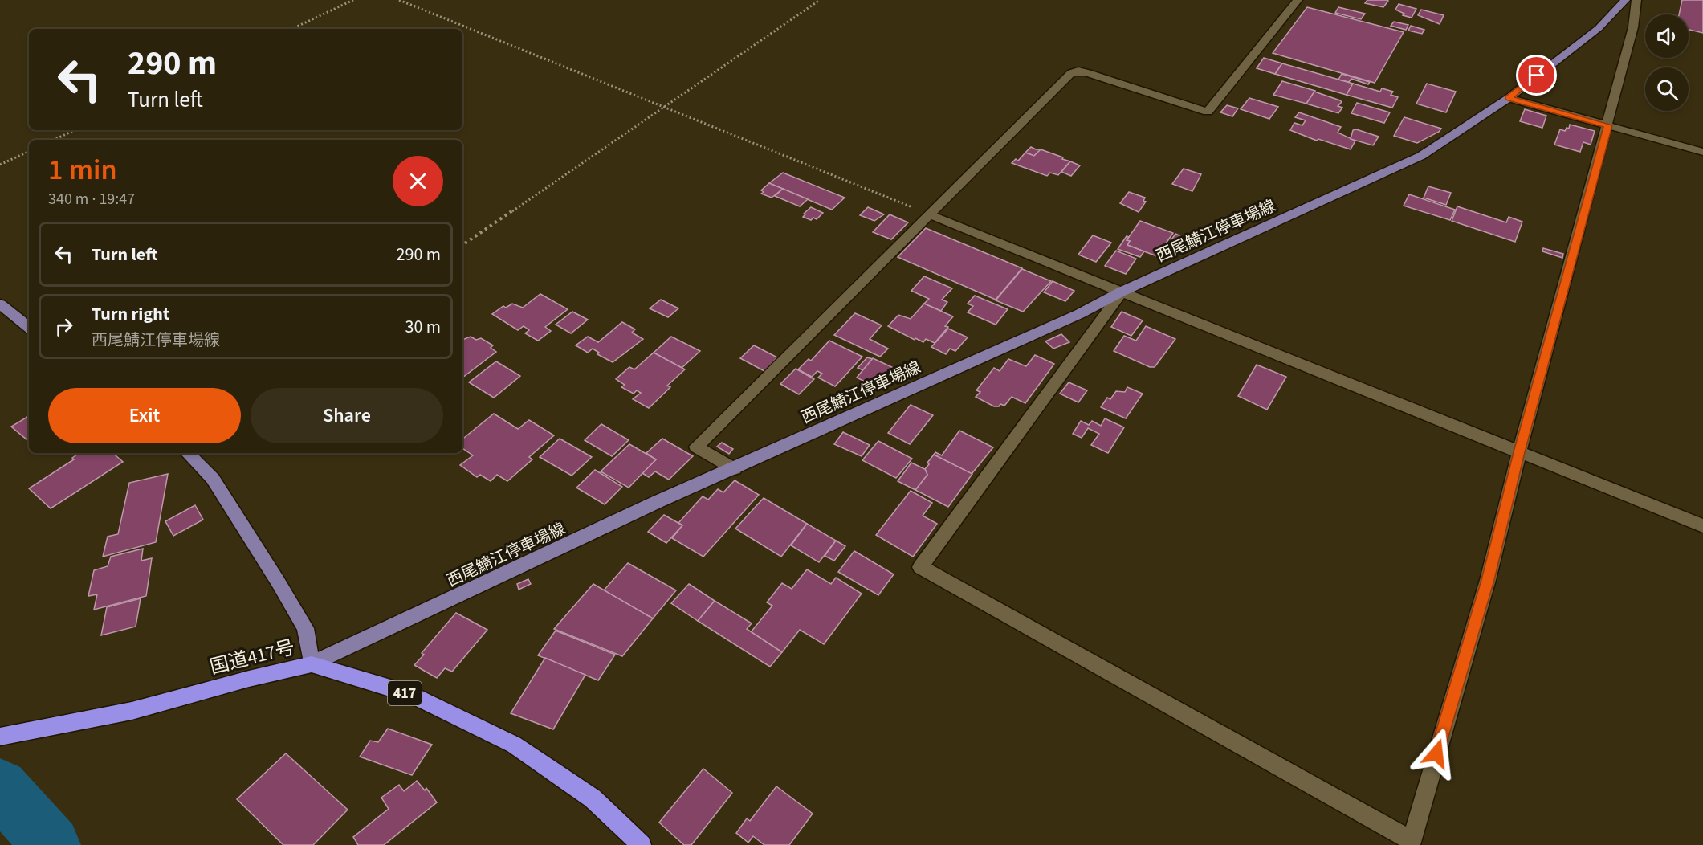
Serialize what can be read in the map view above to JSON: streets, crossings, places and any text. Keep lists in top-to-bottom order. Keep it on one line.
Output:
{"streets":{"highway":["国道417号","417"],"main road":["西尾鯖江停車場線"]},"crossings":[["西尾鯖江停車場線","国道417号"]],"page":{"turn":["290 m","Turn left"],"heading":["1 min","340 m · 19:47"],"list":[{"name":"Turn left","value":"290 m"},{"name":"Turn right","note":"西尾鯖江停車場線","value":"30 m"}],"buttons":["Exit","Share"]}}
